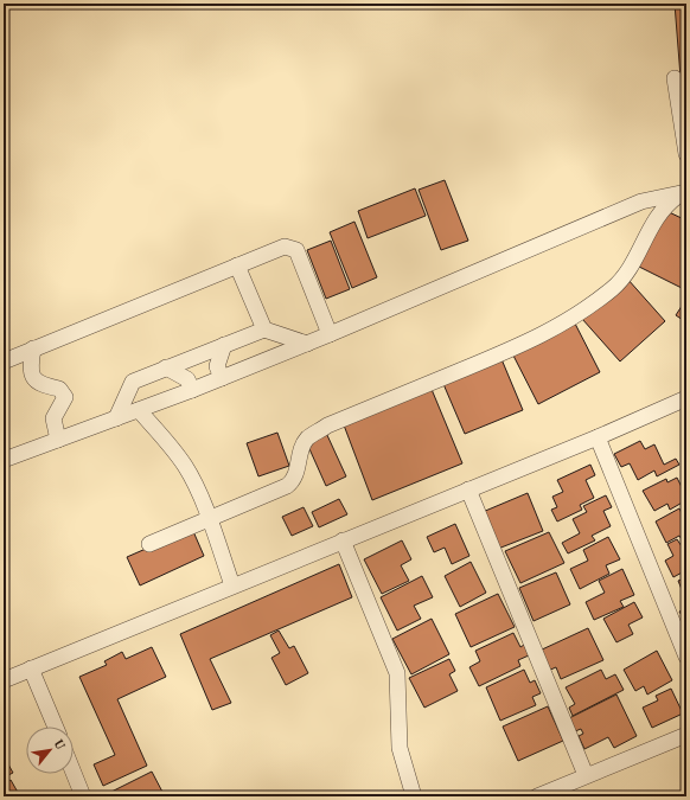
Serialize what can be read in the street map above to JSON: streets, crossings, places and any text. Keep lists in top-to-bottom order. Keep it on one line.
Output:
{"north":"top right"}
